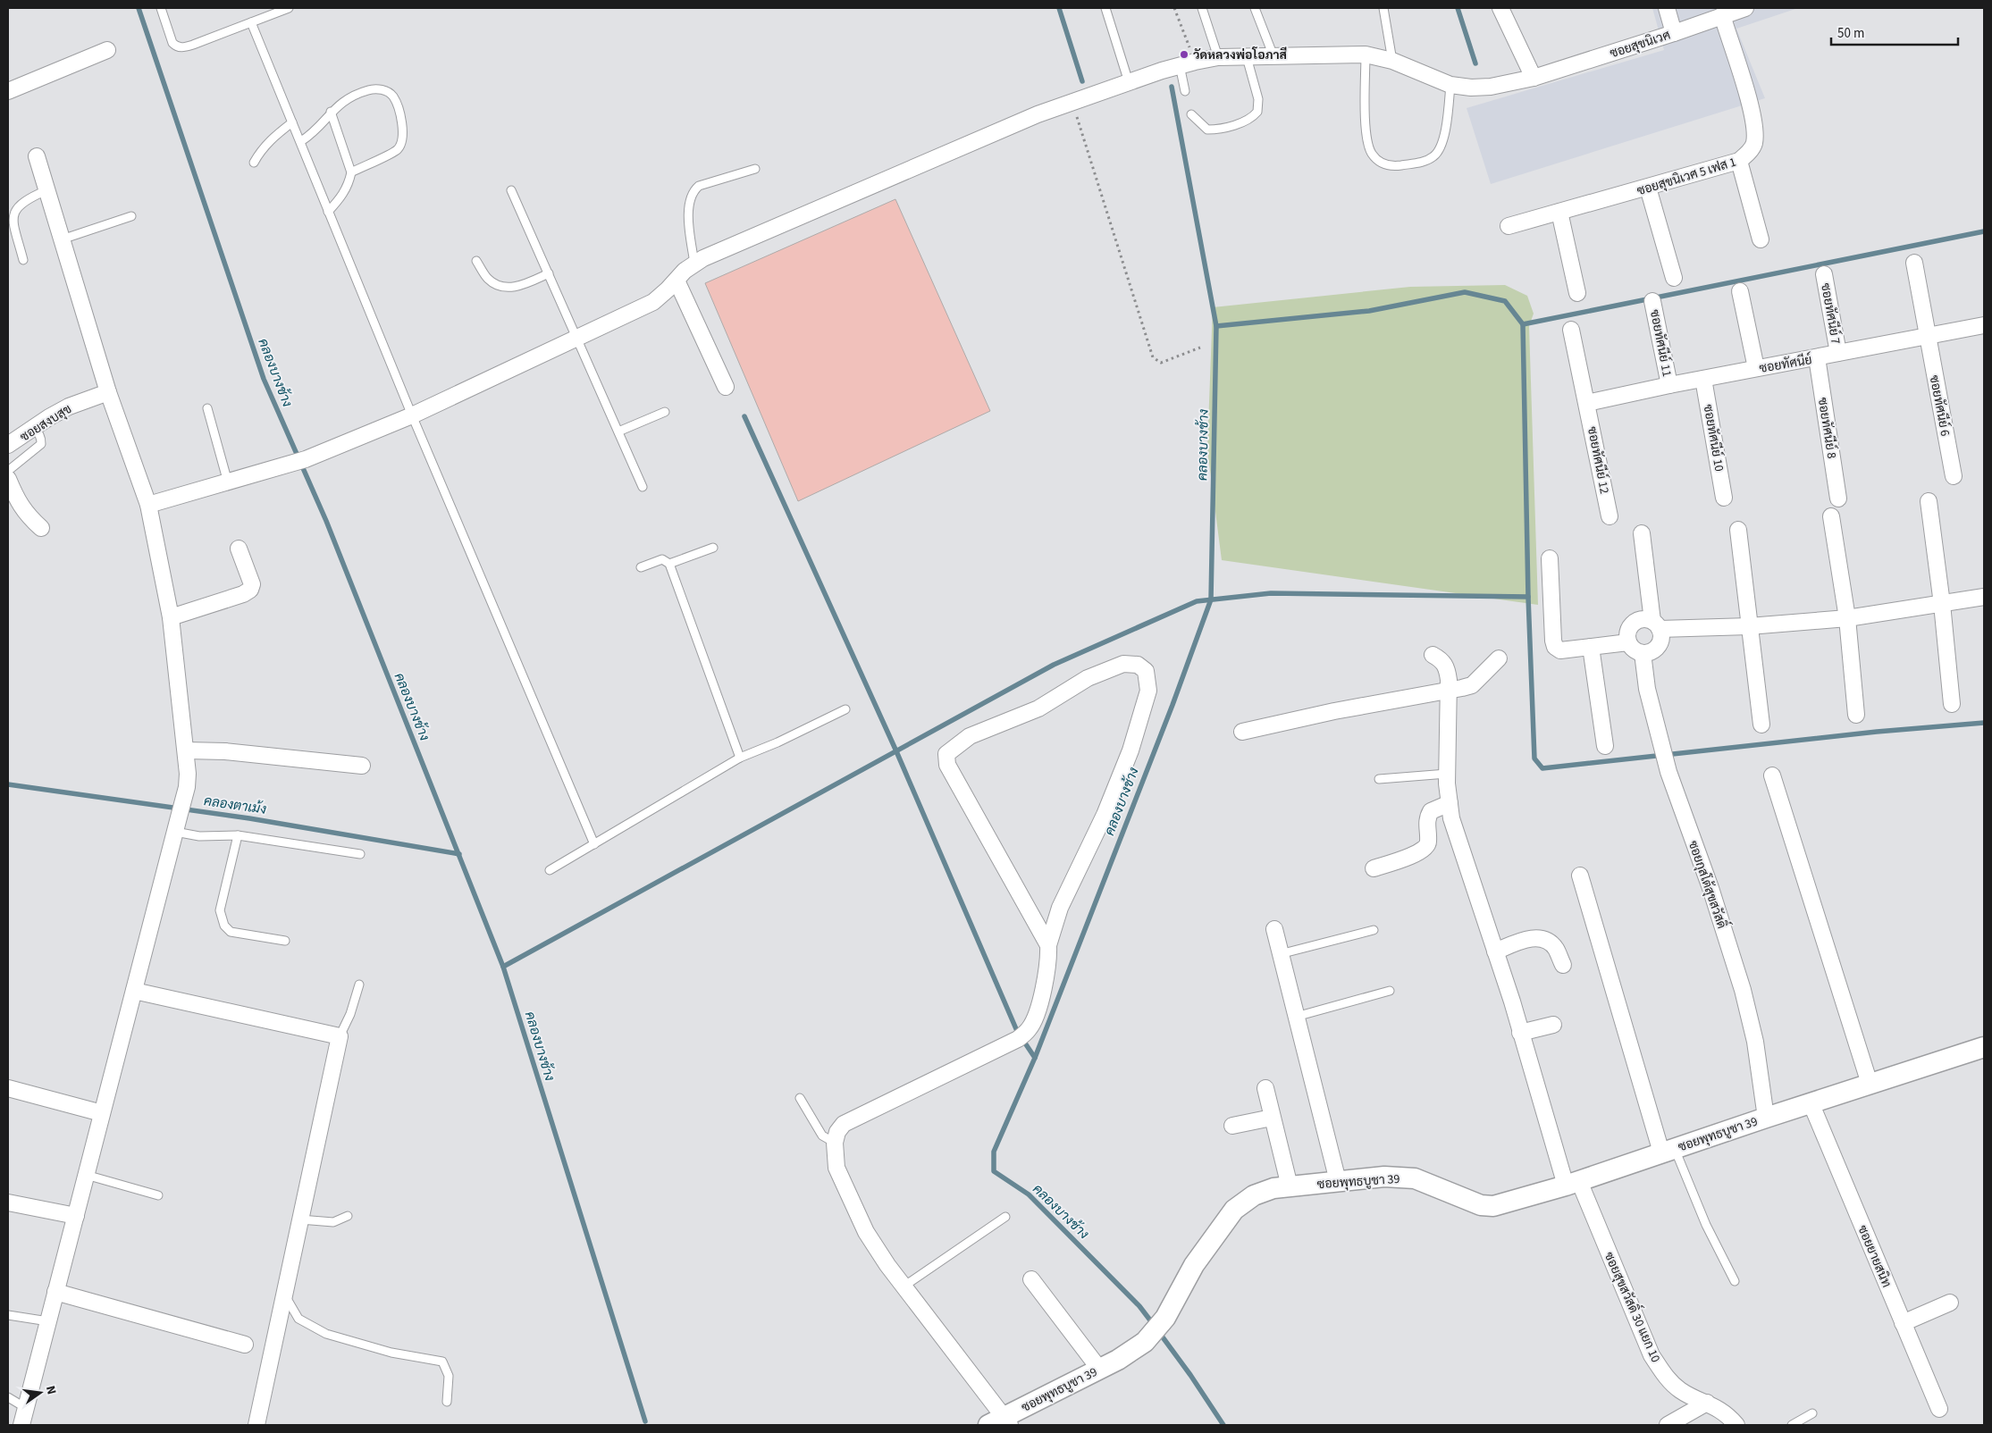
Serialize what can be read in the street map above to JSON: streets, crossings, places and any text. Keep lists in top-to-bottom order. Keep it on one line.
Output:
{"streets":{"street":["ซอยสุขนิเวศ","ซอยสุขนิเวศ 5 เฟส 1","ซอยทัศนีย์ 7","ซอยทัศนีย์ 11","ซอยทัศนีย์","ซอยทัศนีย์ 6","ซอยสงบสุข","ซอยทัศนีย์ 8","ซอยทัศนีย์ 10","ซอยทัศนีย์ 12","ซอยกุสโต้สุขสวัสดิ์","ซอยพุทธบูชา 39","ซอยยายสนิท","ซอยสุขสวัสดิ์ 30 แยก 10"]},"crossings":[["ซอยสุขนิเวศ","ซอยสุขนิเวศ 5 เฟส 1"],["ซอยทัศนีย์ 7","ซอยทัศนีย์"],["ซอยทัศนีย์ 11","ซอยทัศนีย์"],["ซอยทัศนีย์","ซอยทัศนีย์ 6"],["ซอยทัศนีย์","ซอยทัศนีย์ 8"],["ซอยทัศนีย์","ซอยทัศนีย์ 10"],["ซอยทัศนีย์","ซอยทัศนีย์ 12"],["ซอยกุสโต้สุขสวัสดิ์","ซอยพุทธบูชา 39"],["ซอยพุทธบูชา 39","ซอยยายสนิท"],["ซอยพุทธบูชา 39","ซอยสุขสวัสดิ์ 30 แยก 10"]],"water":["คลองบางช้าง","คลองตาเม้ง"],"places":["วัดหลวงพ่อโอภาสี"],"scale_bar":"50 m","north":"right"}
